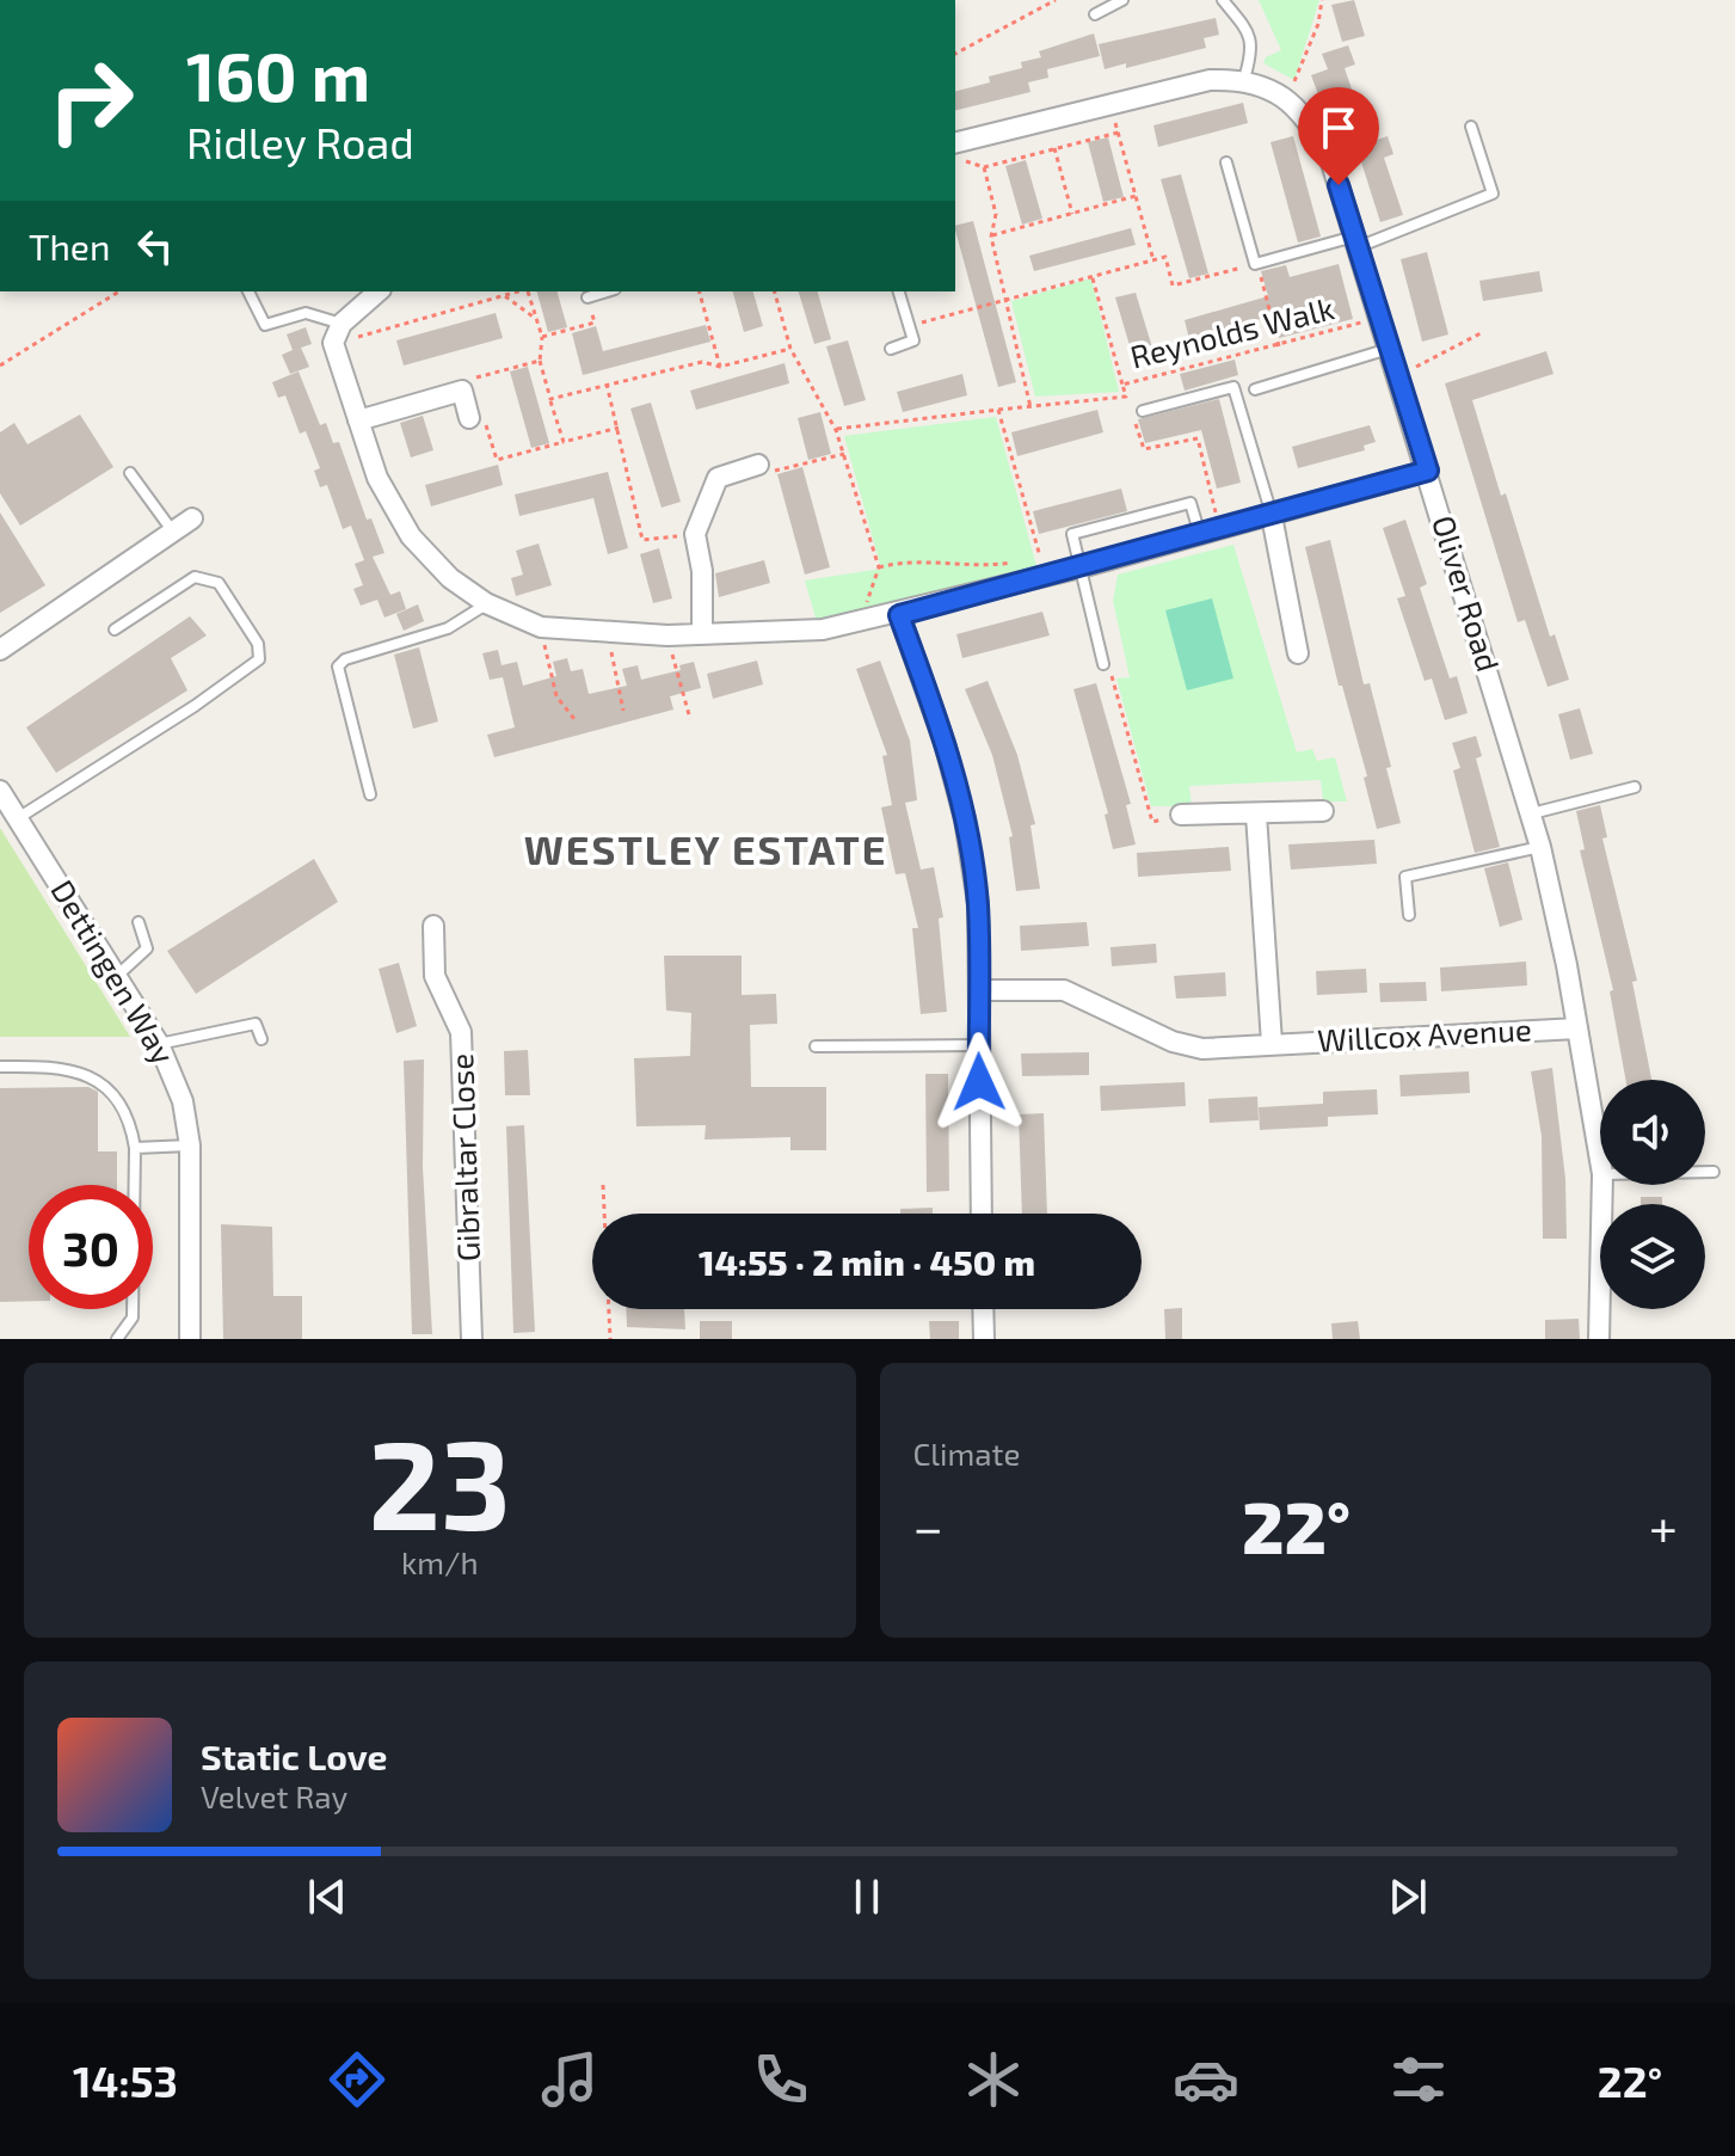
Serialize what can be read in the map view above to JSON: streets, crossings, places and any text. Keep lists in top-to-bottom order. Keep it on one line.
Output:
{"streets":{"street":["Oliver Road","Dettingen Way","Willcox Avenue","Gibraltar Close"],"path":["Reynolds Walk"]},"crossings":[["Reynolds Walk","Oliver Road"],["Oliver Road","Willcox Avenue"]],"districts":["WESTLEY ESTATE"],"page":{"turn":["160 m","Ridley Road"],"then":"Then","limit":"30","trip":"14:55 · 2 min · 450 m","tile":[["23","km/h"],"Climate"],"heat":["−","22°","+"],"song":["Static Love","Velvet Ray"],"tabs":["14:53","22°"]}}
